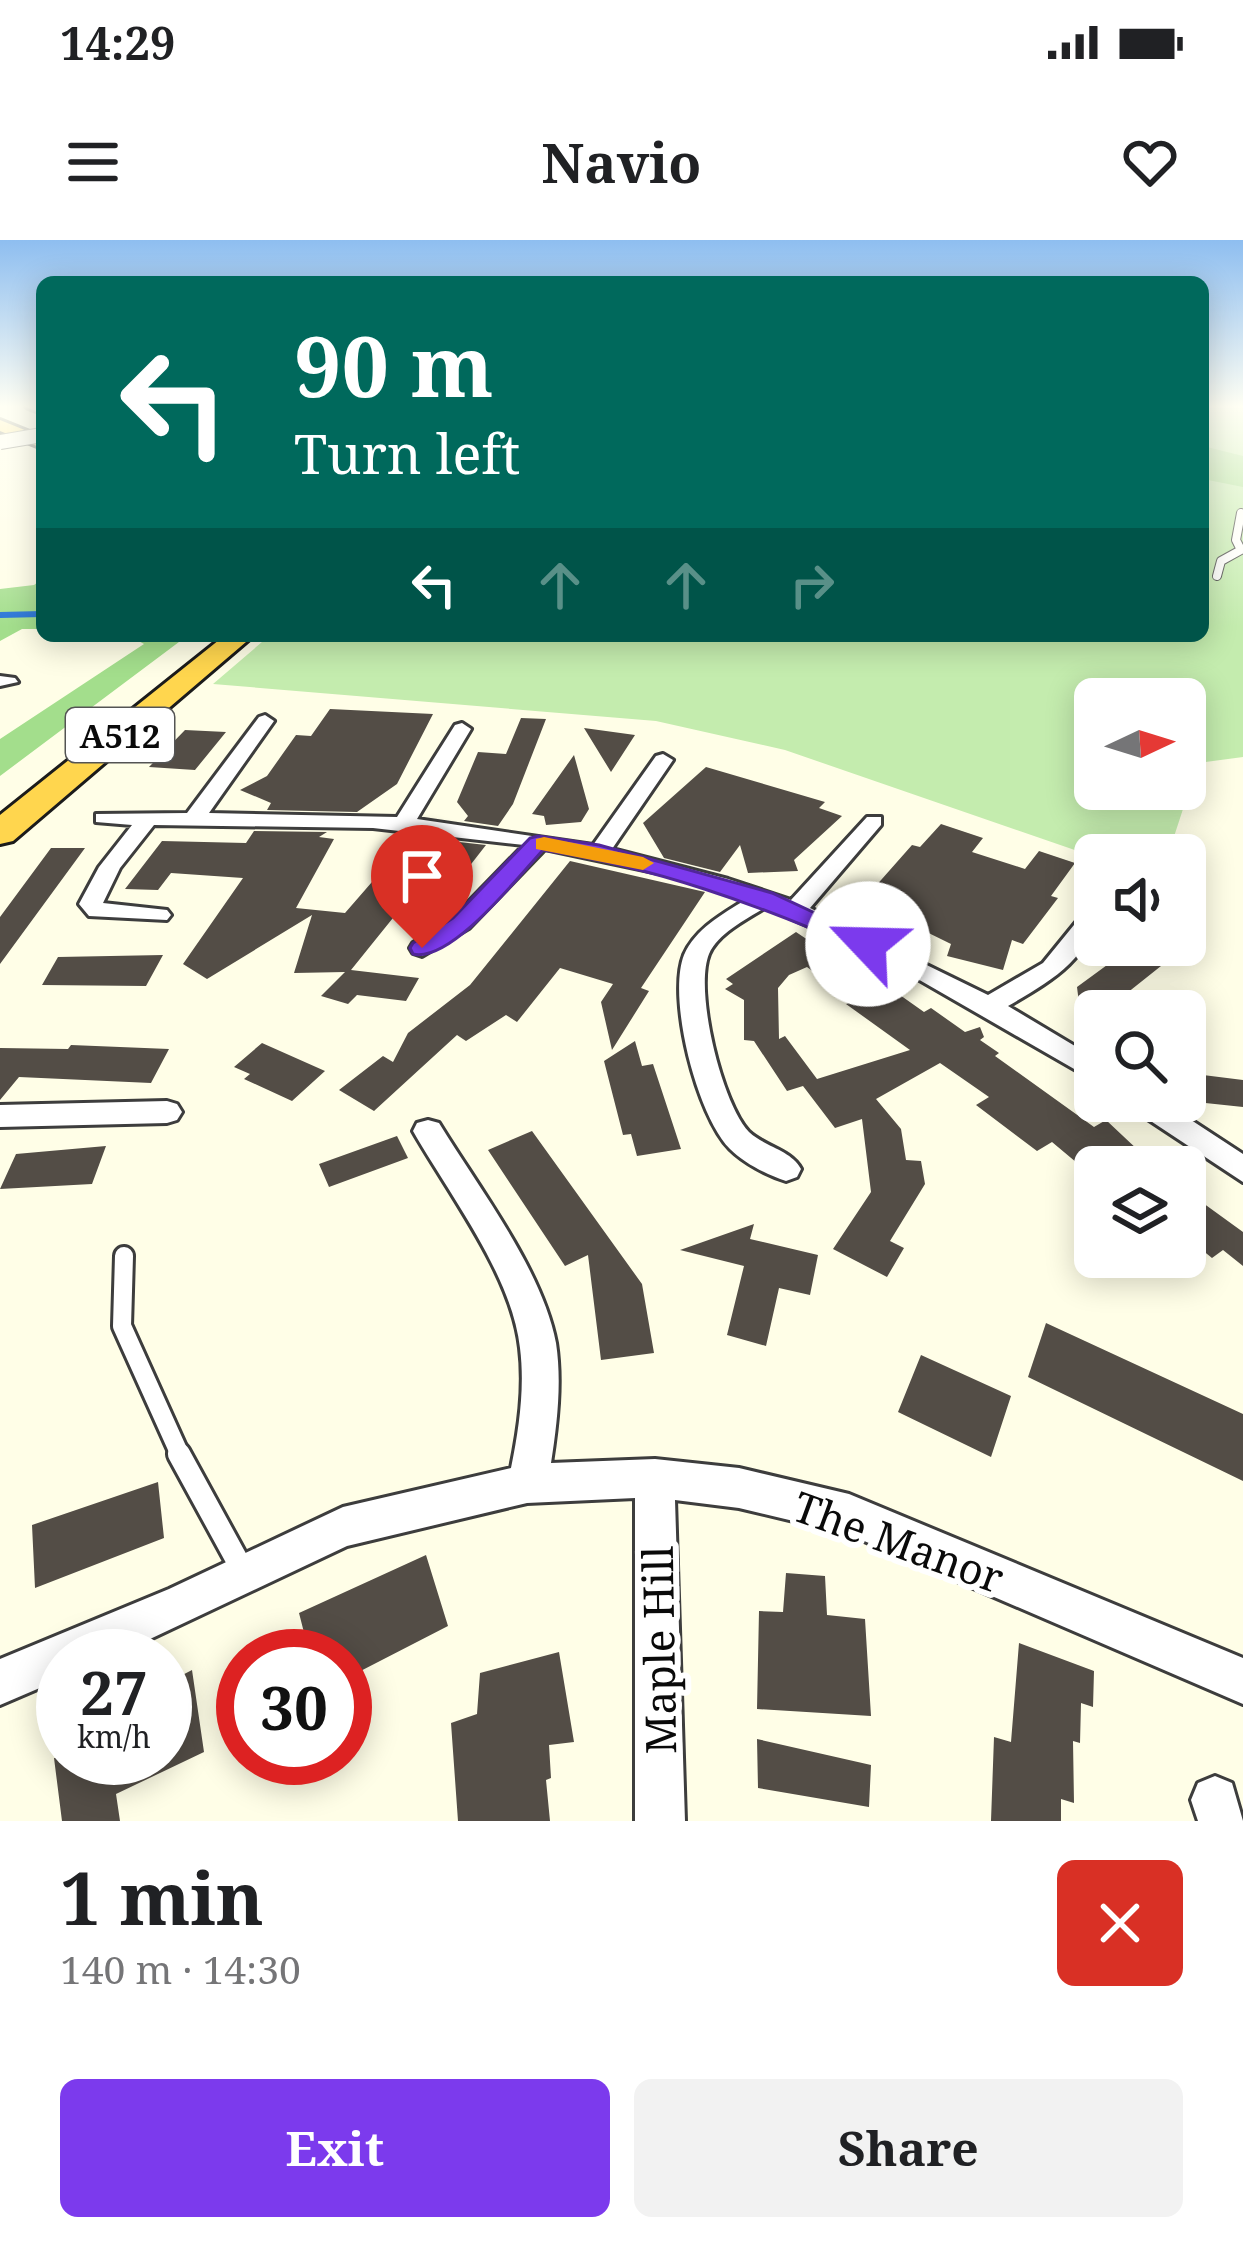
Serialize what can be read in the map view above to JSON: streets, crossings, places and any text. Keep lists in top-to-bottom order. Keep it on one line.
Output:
{"streets":{"highway":["A512"],"street":["The Manor","Maple Hill"]},"crossings":[["The Manor","Maple Hill"]],"north":"right","page":{"status":"14:29","header":"Navio","turn":["90 m","Turn left"],"speed":"27 km/h","limit":"30","heading":["1 min","140 m · 14:30"],"buttons":["Exit","Share"]}}
